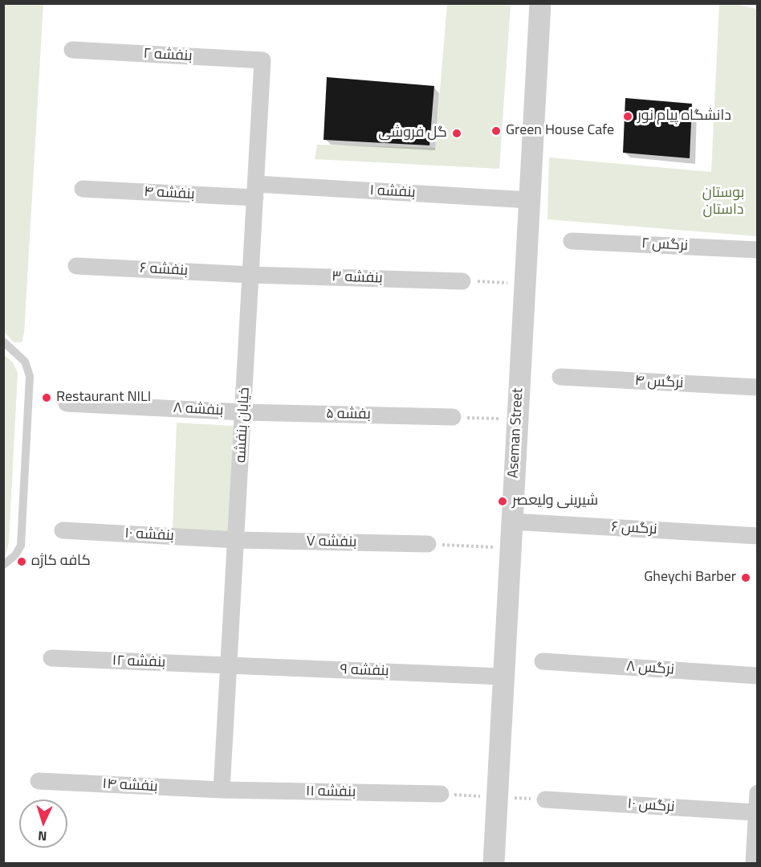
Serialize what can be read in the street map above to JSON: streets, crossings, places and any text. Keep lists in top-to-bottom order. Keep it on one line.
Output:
{"streets":{"street":["بنفشه ۲","بنفشه ۱","بنفشه ۴","نرگس ۲","بنفشه ۶","بنفشه ۳","نرگس ۴","بنفشه ۸","بفشه ۵","خیابان بنفشه","Aseman Street","نرگس ۶","بنفشه ۱۰","بنفشه ۷","بنفشه ۱۲","نرگس ۸","بنفشه ۹","بنفشه ۱۴","بنفشه ۱۱","نرگس ۱۰"]},"crossings":[["بنفشه ۲","خیابان بنفشه"],["بنفشه ۱","بنفشه ۴"],["بنفشه ۱","خیابان بنفشه"],["بنفشه ۱","Aseman Street"],["بنفشه ۴","خیابان بنفشه"],["بنفشه ۶","بنفشه ۳"],["بنفشه ۶","خیابان بنفشه"],["بنفشه ۳","خیابان بنفشه"],["بنفشه ۸","بفشه ۵"],["بنفشه ۸","خیابان بنفشه"],["بفشه ۵","خیابان بنفشه"],["خیابان بنفشه","بنفشه ۱۰"],["خیابان بنفشه","بنفشه ۷"],["خیابان بنفشه","بنفشه ۱۲"],["خیابان بنفشه","بنفشه ۹"],["خیابان بنفشه","بنفشه ۱۴"],["خیابان بنفشه","بنفشه ۱۱"],["Aseman Street","نرگس ۶"],["Aseman Street","بنفشه ۹"],["بنفشه ۱۰","بنفشه ۷"],["بنفشه ۱۲","بنفشه ۹"],["بنفشه ۱۴","بنفشه ۱۱"]],"parks":["بوستان داستان"],"places":["دانشگاه پیام نور","Green House Cafe","گل فروشی","Restaurant NILI","شیرینی ولیعصر","کافه کاژه","Gheychi Barber"],"north":"bottom"}
